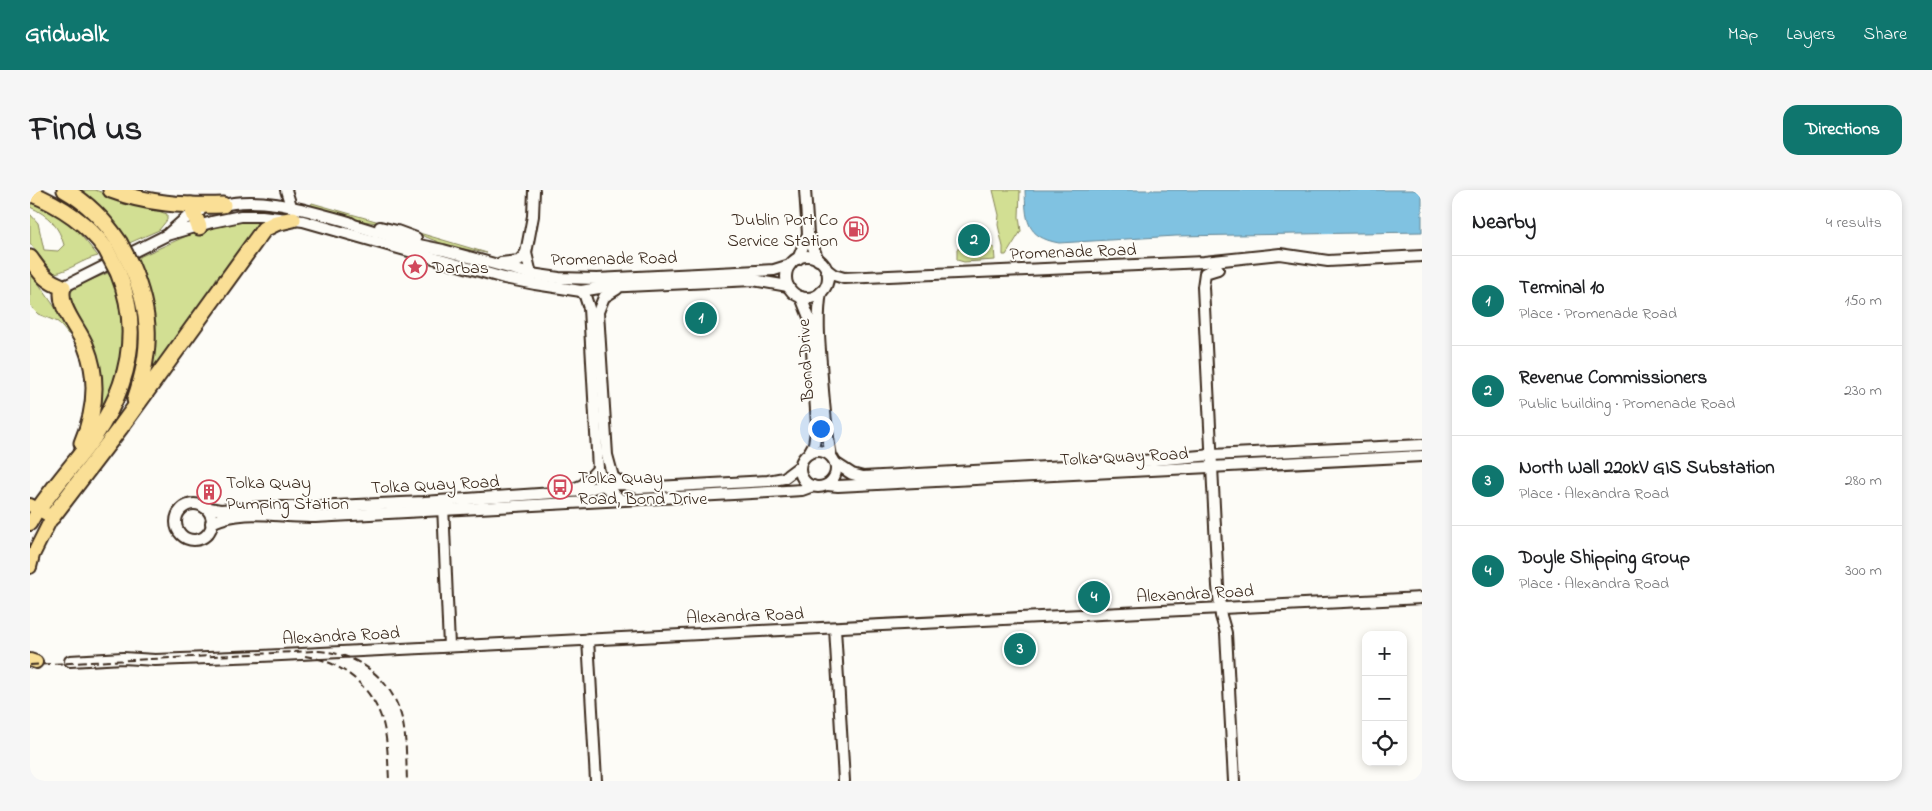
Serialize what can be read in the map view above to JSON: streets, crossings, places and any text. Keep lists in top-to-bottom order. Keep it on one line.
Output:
{"streets":{"street":["Promenade Road","Bond Drive","Tolka Quay Road","Alexandra Road"]},"crossings":[["Promenade Road","Bond Drive"],["Bond Drive","Tolka Quay Road"]],"places":{"fuel station":["Dublin Port Co Service Station"],"place":["Darbas"],"bus stop":["Tolka Quay Road, Bond Drive"],"building":["Tolka Quay Pumping Station"]},"page":{"header":"Gridwalk","nav":["Map","Layers","Share"],"title":"Find us","buttons":"Directions","heading":["Nearby","4 results"],"pins":["2","1","4","3"],"list":[{"mark":"1","name":"Terminal 10","note":"Place · Promenade Road","value":"150 m"},{"mark":"2","name":"Revenue Commissioners","note":"Public building · Promenade Road","value":"230 m"},{"mark":"3","name":"North Wall 220kV GIS Substation","note":"Place · Alexandra Road","value":"280 m"},{"mark":"4","name":"Doyle Shipping Group","note":"Place · Alexandra Road","value":"300 m"}],"map_buttons":["+","−"]}}
